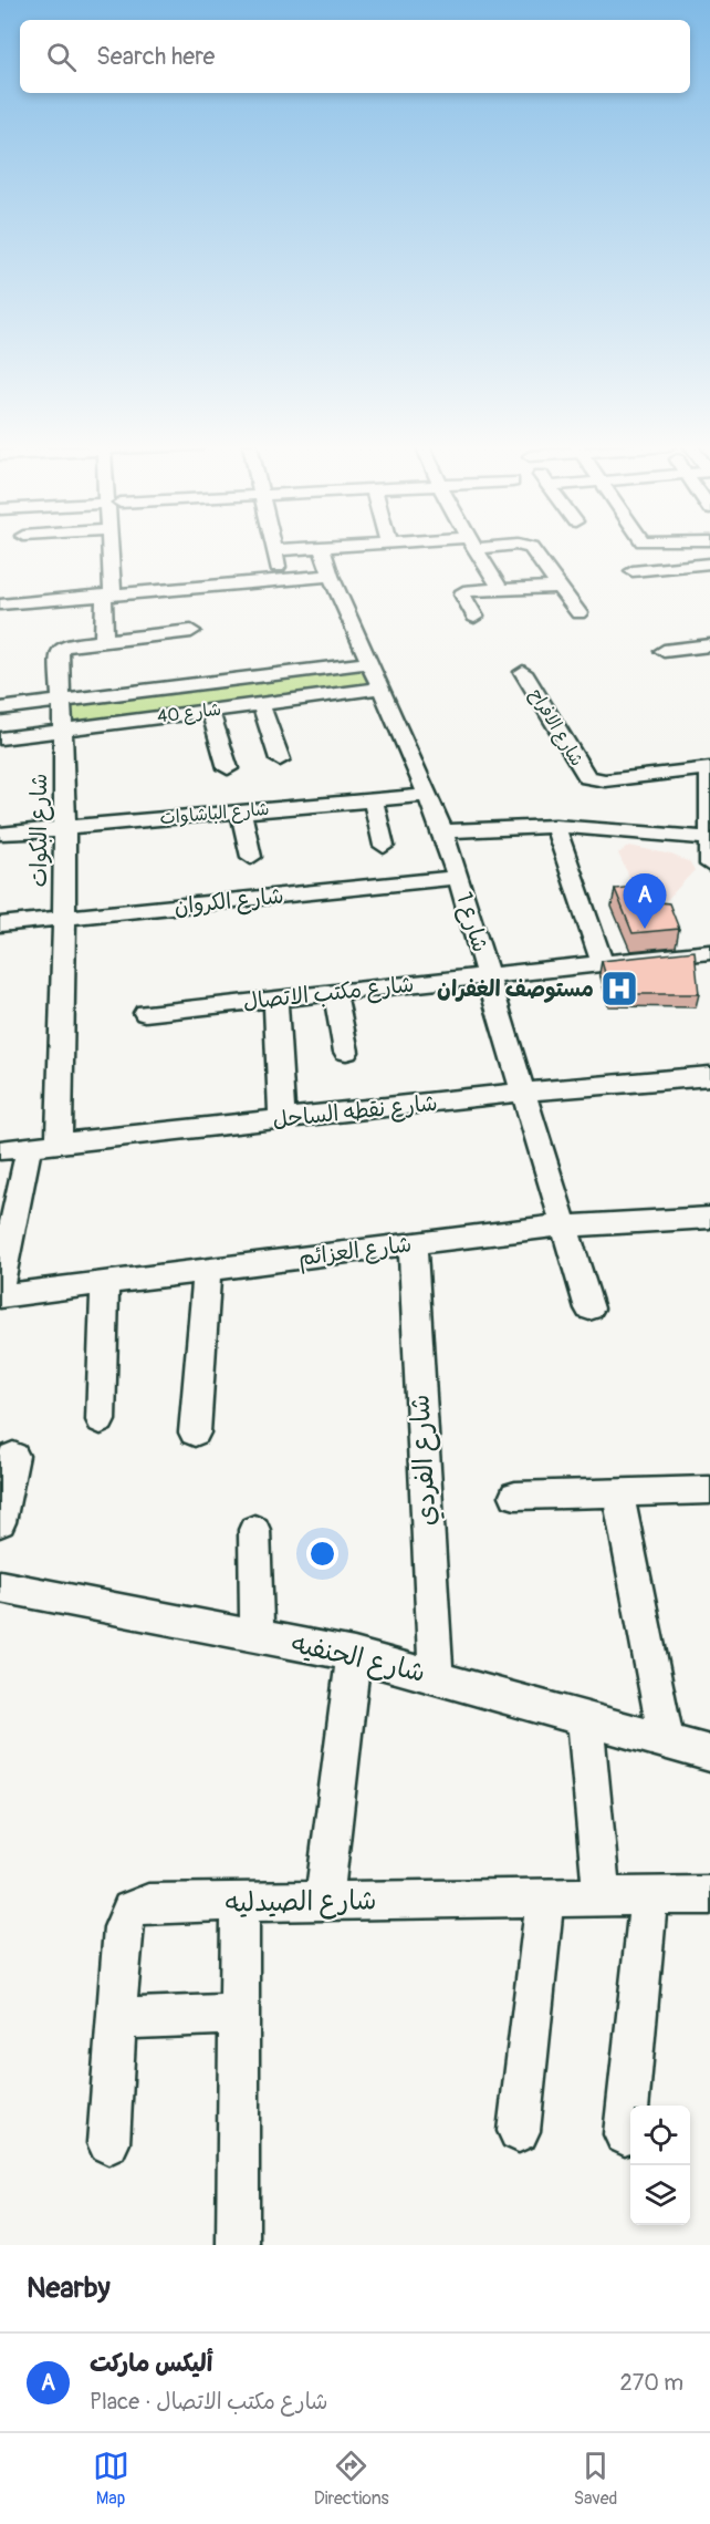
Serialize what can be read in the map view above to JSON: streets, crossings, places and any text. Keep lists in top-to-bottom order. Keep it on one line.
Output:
{"streets":{"street":["شارع 40","شارع الافراح","شارع الباشاوات","شارع البكوات","شارع الكروان","شارع 1","شارع مكتب الاتصال","شارع نقطه الساحل","شارع العزائم","شارع الفردي","شارع الحنفيه","شارع الصيدليه"]},"crossings":[["شارع 40","شارع البكوات"],["شارع 40","شارع 1"],["شارع الباشاوات","شارع البكوات"],["شارع الباشاوات","شارع 1"],["شارع البكوات","شارع الكروان"],["شارع البكوات","شارع نقطه الساحل"],["شارع الكروان","شارع 1"],["شارع 1","شارع مكتب الاتصال"],["شارع 1","شارع نقطه الساحل"],["شارع 1","شارع العزائم"],["شارع العزائم","شارع الفردي"],["شارع الفردي","شارع الحنفيه"]],"places":{"hospital":["مستوصف الغفران"]},"page":{"search":"Search here","pins":"A","heading":"Nearby","list":[{"mark":"A","name":"أليكس ماركت","note":"Place · شارع مكتب الاتصال","value":"270 m"}],"nav":["Map","Directions","Saved"]}}
